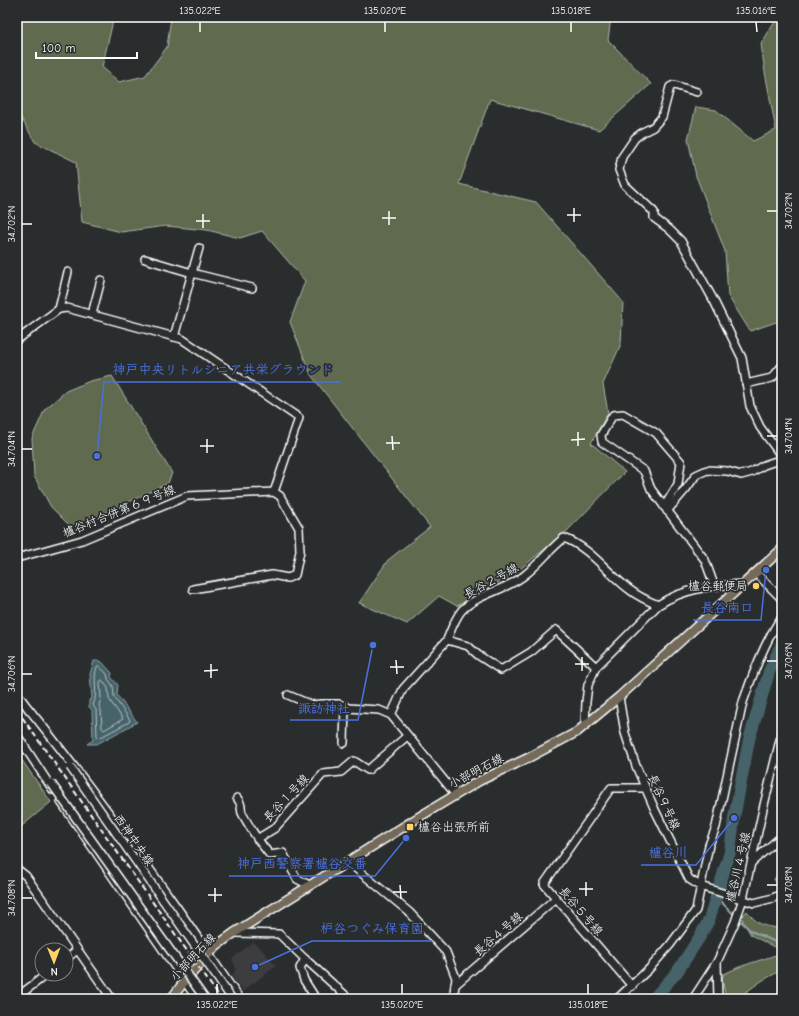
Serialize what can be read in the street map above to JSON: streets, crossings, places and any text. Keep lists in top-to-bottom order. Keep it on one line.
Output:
{"streets":{"main road":["小部明石線"],"street":["櫨谷村合併第６９号線","長谷２号線","長谷１号線","長谷９号線","西神中央線","櫨谷川４号線","長谷５号線","長谷４号線"]},"crossings":[["小部明石線","長谷９号線"],["長谷９号線","櫨谷川４号線"],["長谷９号線","長谷５号線"],["長谷５号線","長谷４号線"]],"places":{"other":["神戸中央リトルシニア共栄グラウンド","長谷南口","櫨谷郵便局","諏訪神社","櫨谷川","神戸西警察署櫨谷交番","枦谷つぐみ保育園"],"transit":["櫨谷出張所前"]},"scale_bar":"100 m","north":"bottom","coordinates":["135.022°E","135.020°E","135.018°E","135.016°E","34.702°N","34.704°N","34.706°N","34.708°N"]}
